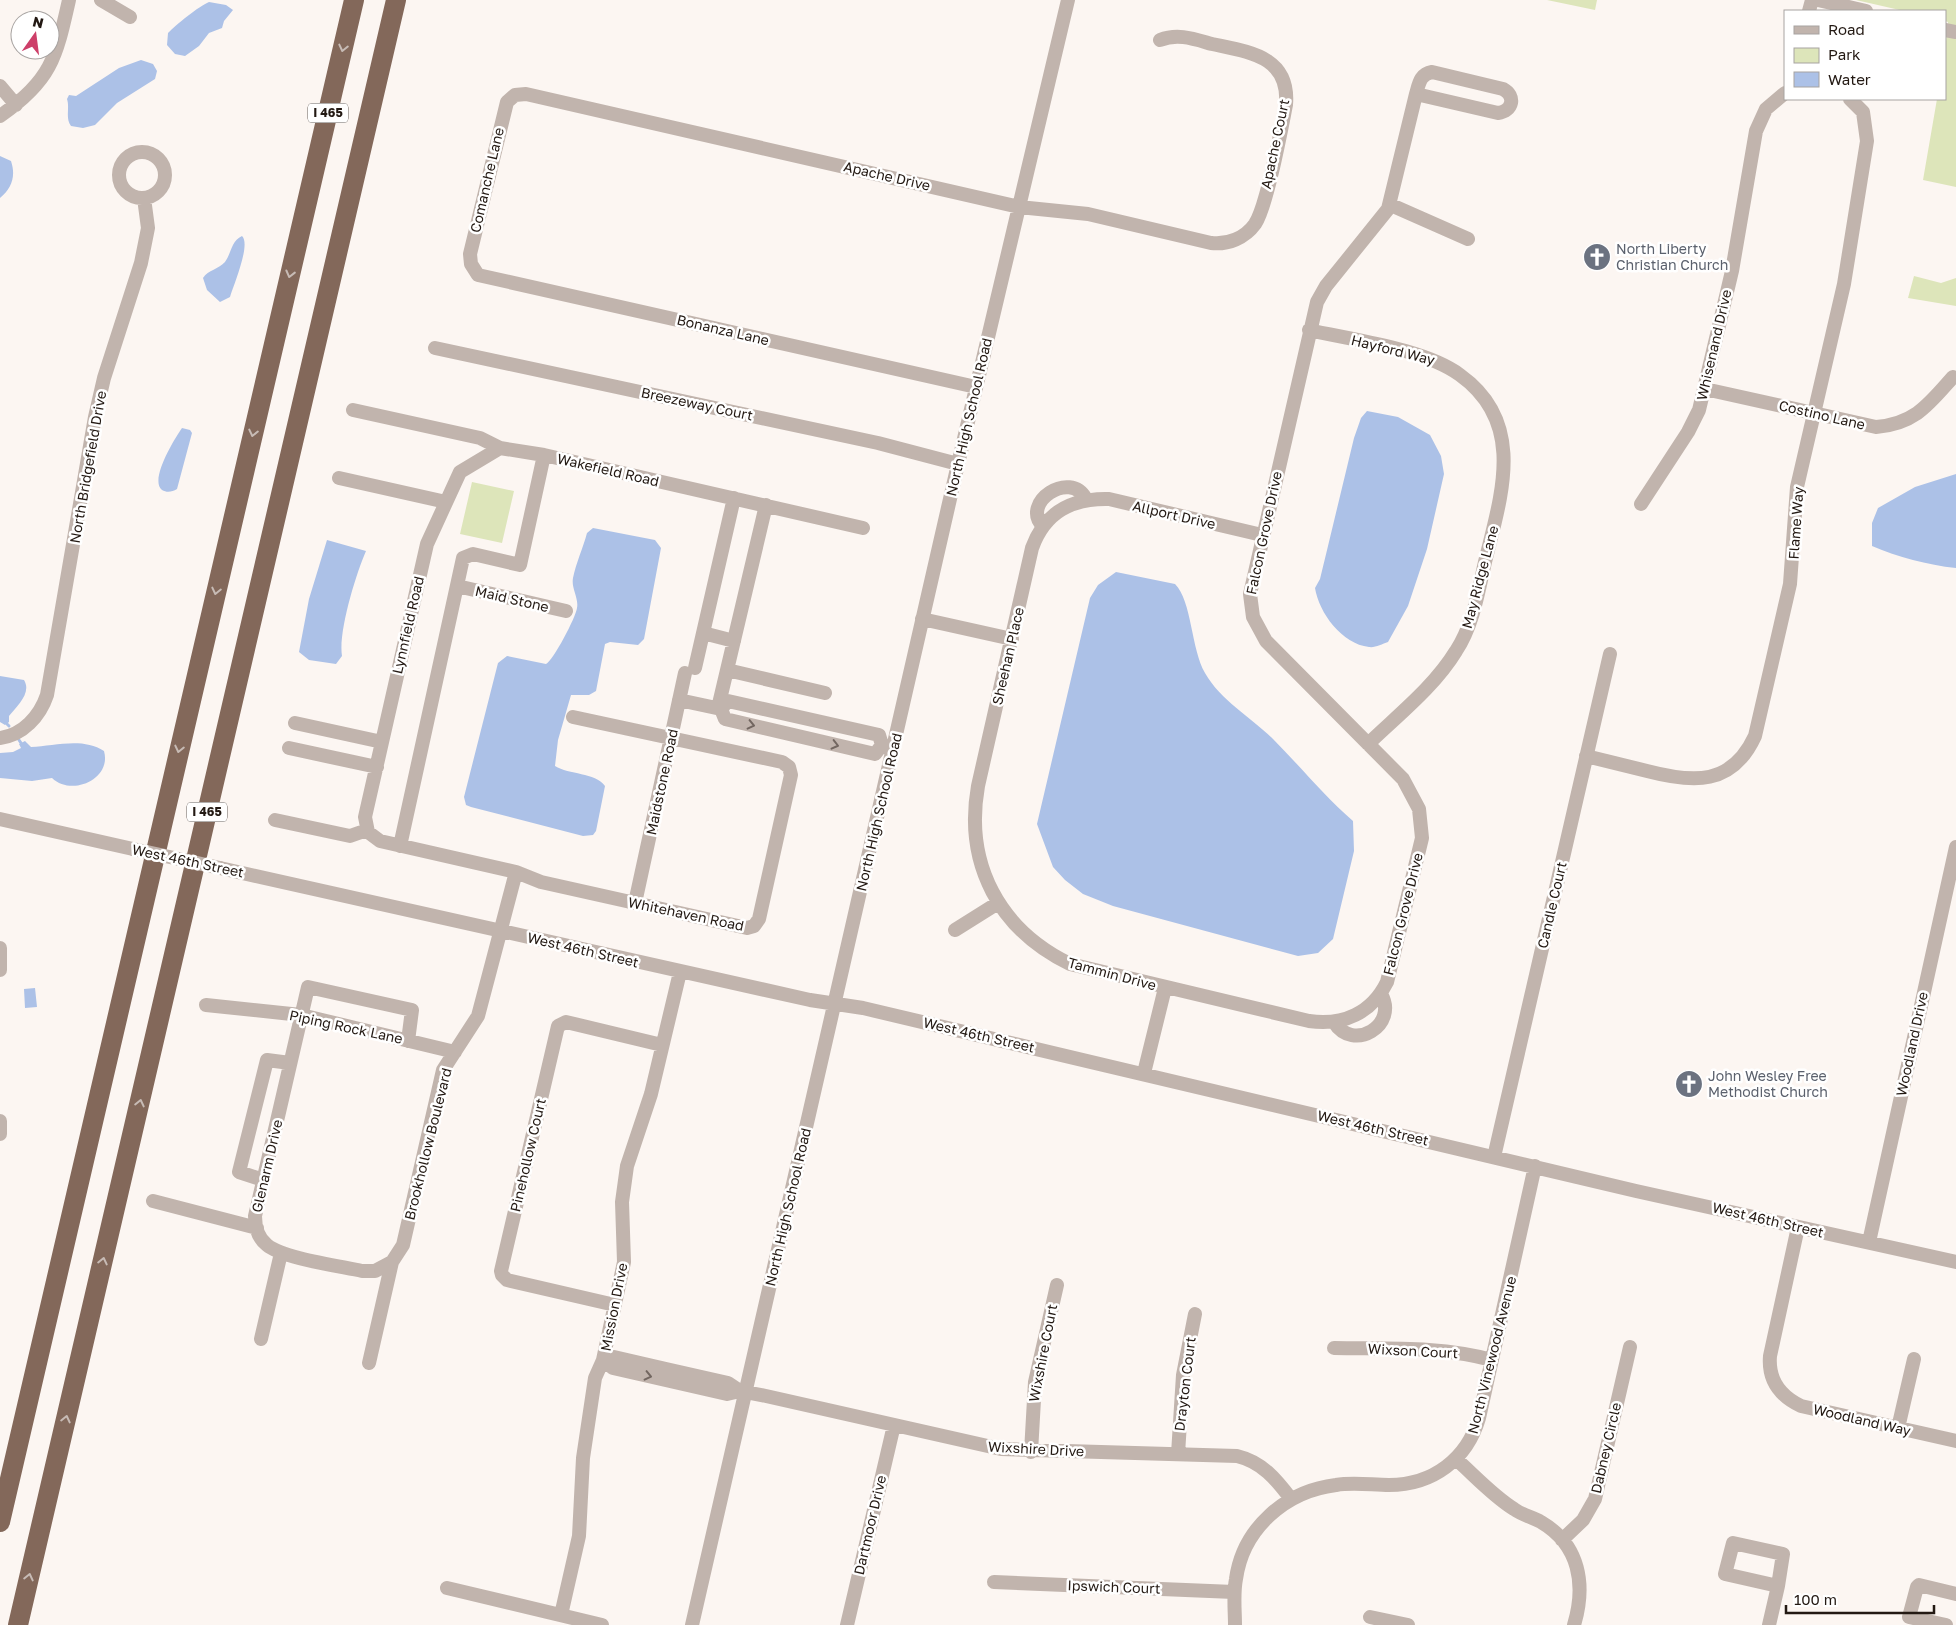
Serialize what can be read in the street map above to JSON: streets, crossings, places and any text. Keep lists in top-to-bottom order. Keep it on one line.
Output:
{"streets":{"highway":["I 465"],"street":["Apache Court","Apache Drive","Comanche Lane","Bonanza Lane","Whisenand Drive","Hayford Way","Breezeway Court","Costino Lane","North High School Road","North Bridgefield Drive","Wakefield Road","Allport Drive","Flame Way","Falcon Grove Drive","May Ridge Lane","Maid Stone","Lynnfield Road","Sheehan Place","Maidstone Road","West 46th Street","Candle Court","Whitehaven Road","Tammin Drive","Piping Rock Lane","Woodland Drive","Brookhollow Boulevard","Pinehollow Court","Glenarm Drive","Mission Drive","Wixson Court","Wixshire Court","North Vinewood Avenue","Drayton Court","Woodland Way","Dabney Circle","Wixshire Drive","Dartmoor Drive","Ipswich Court"]},"crossings":[["Apache Court","Apache Drive"],["Apache Drive","Comanche Lane"],["Apache Drive","North High School Road"],["Comanche Lane","Bonanza Lane"],["Bonanza Lane","North High School Road"],["Whisenand Drive","Costino Lane"],["Hayford Way","Falcon Grove Drive"],["Hayford Way","May Ridge Lane"],["Breezeway Court","North High School Road"],["Costino Lane","Flame Way"],["North High School Road","West 46th Street"],["North High School Road","Wixshire Drive"],["Wakefield Road","Lynnfield Road"],["Allport Drive","Falcon Grove Drive"],["Allport Drive","Sheehan Place"],["Flame Way","Candle Court"],["Falcon Grove Drive","May Ridge Lane"],["Falcon Grove Drive","Tammin Drive"],["Lynnfield Road","Whitehaven Road"],["Sheehan Place","Tammin Drive"],["Maidstone Road","Whitehaven Road"],["West 46th Street","Candle Court"],["West 46th Street","Woodland Drive"],["West 46th Street","Brookhollow Boulevard"],["West 46th Street","Mission Drive"],["West 46th Street","North Vinewood Avenue"],["West 46th Street","Woodland Way"],["Piping Rock Lane","Brookhollow Boulevard"],["Piping Rock Lane","Glenarm Drive"],["Brookhollow Boulevard","Glenarm Drive"],["Pinehollow Court","Mission Drive"],["Mission Drive","Wixshire Drive"],["Wixson Court","North Vinewood Avenue"],["Wixshire Court","Wixshire Drive"],["North Vinewood Avenue","Wixshire Drive"],["North Vinewood Avenue","Ipswich Court"],["Drayton Court","Wixshire Drive"],["Wixshire Drive","Dartmoor Drive"]],"places":{"church":["North Liberty Christian Church","John Wesley Free Methodist Church"]},"legend":["Road","Park","Water"],"scale_bar":"100 m","north":"top"}
